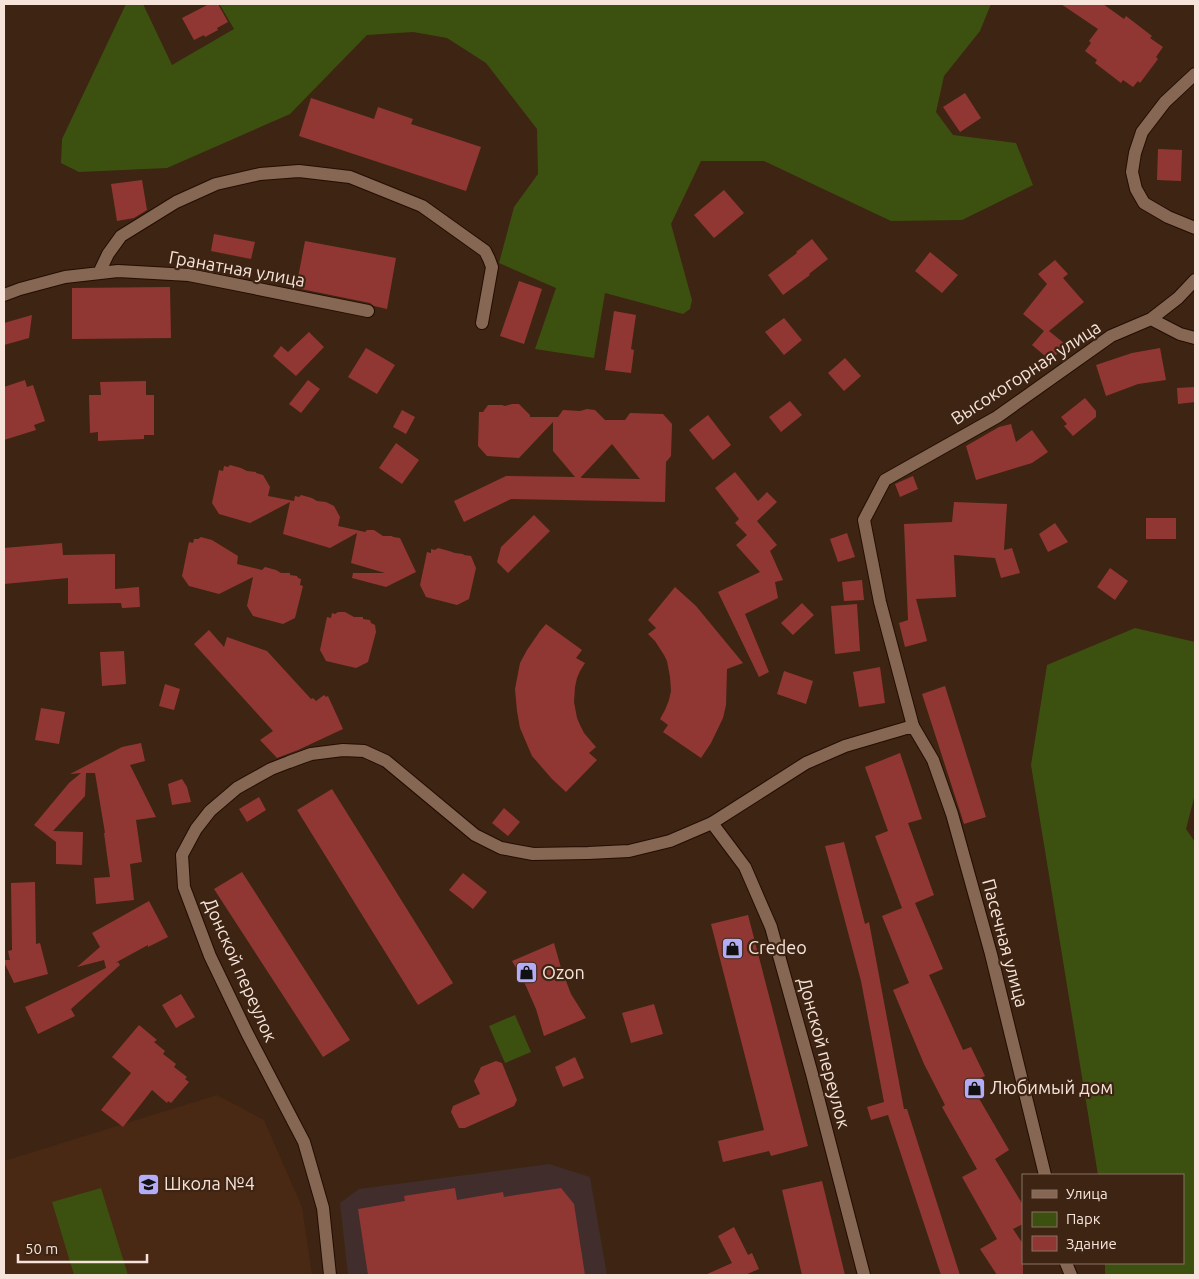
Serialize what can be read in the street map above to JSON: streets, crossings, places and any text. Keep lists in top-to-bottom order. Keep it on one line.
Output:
{"streets":{"street":["Гранатная улица","Высокогорная улица","Пасечная улица","Донской переулок"]},"crossings":[["Высокогорная улица","Пасечная улица"],["Высокогорная улица","Донской переулок"],["Пасечная улица","Донской переулок"]],"places":{"shop":["Credeo","Ozon","Любимый дом"],"school or university":["Школа №4"]},"legend":["Улица","Парк","Здание"],"scale_bar":"50 m"}
